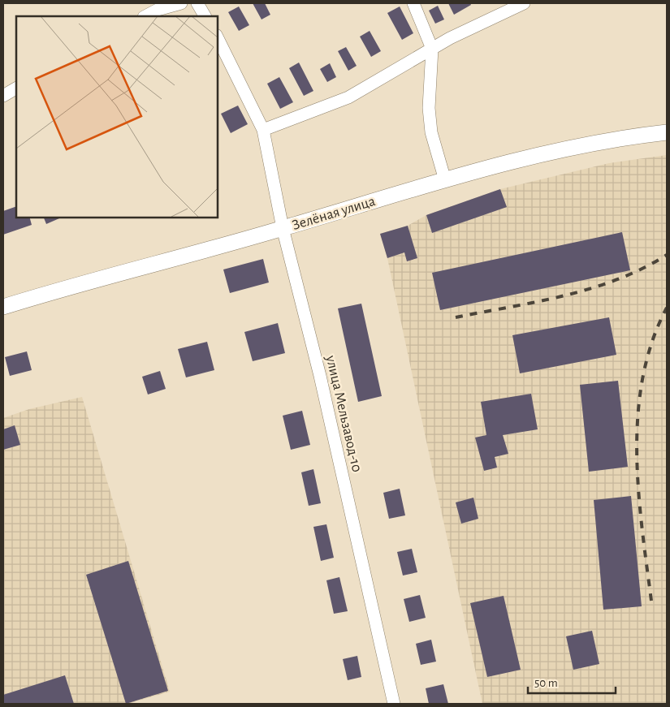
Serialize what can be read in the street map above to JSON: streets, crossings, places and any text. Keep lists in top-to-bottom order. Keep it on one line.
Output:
{"streets":{"street":["Зелёная улица","улица Мельзавод-10"]},"crossings":[["Зелёная улица","улица Мельзавод-10"]],"scale_bar":"50 m"}
